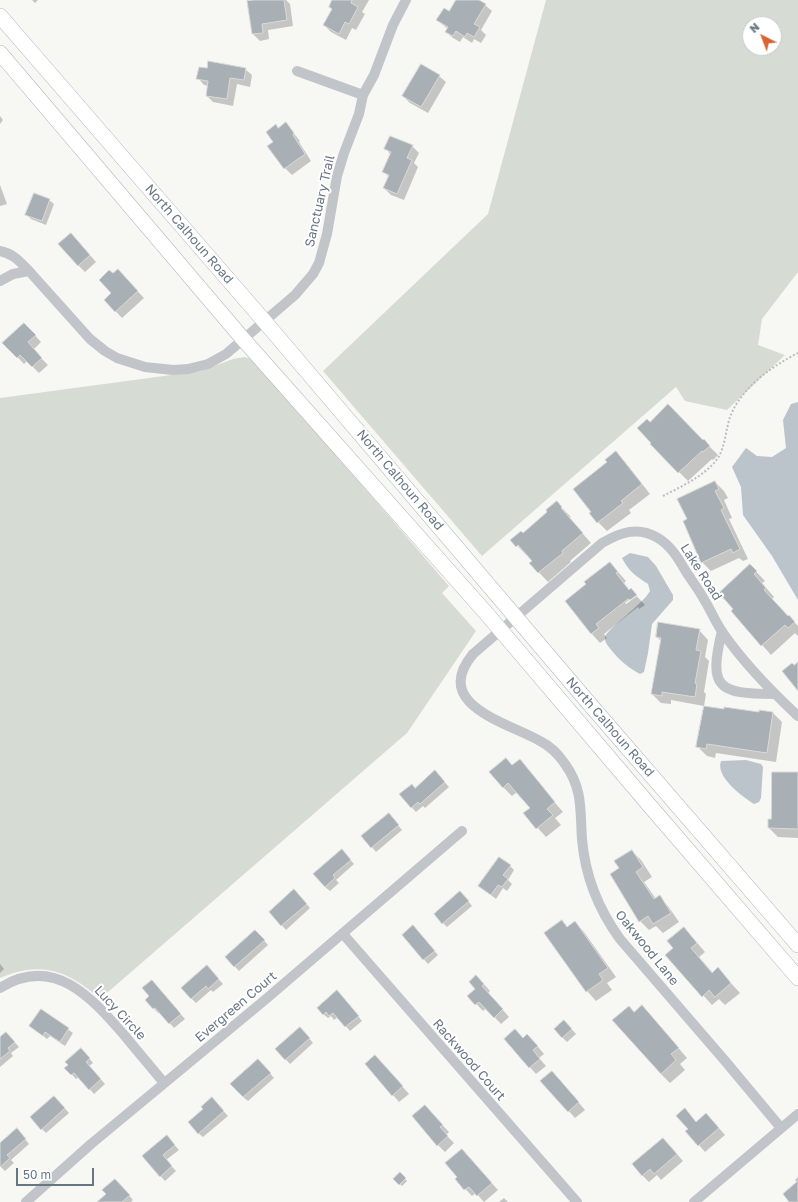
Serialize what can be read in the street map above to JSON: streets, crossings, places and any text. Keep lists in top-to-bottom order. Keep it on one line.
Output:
{"streets":{"main road":["North Calhoun Road"],"street":["Sanctuary Trail","Lake Road","Oakwood Lane","Evergreen Court","Lucy Circle","Rackwood Court"]},"crossings":[["Sanctuary Trail","North Calhoun Road"],["North Calhoun Road","Lake Road"],["North Calhoun Road","Oakwood Lane"],["Lake Road","Oakwood Lane"],["Evergreen Court","Lucy Circle"],["Evergreen Court","Rackwood Court"]],"scale_bar":"50 m","north":"top left"}
